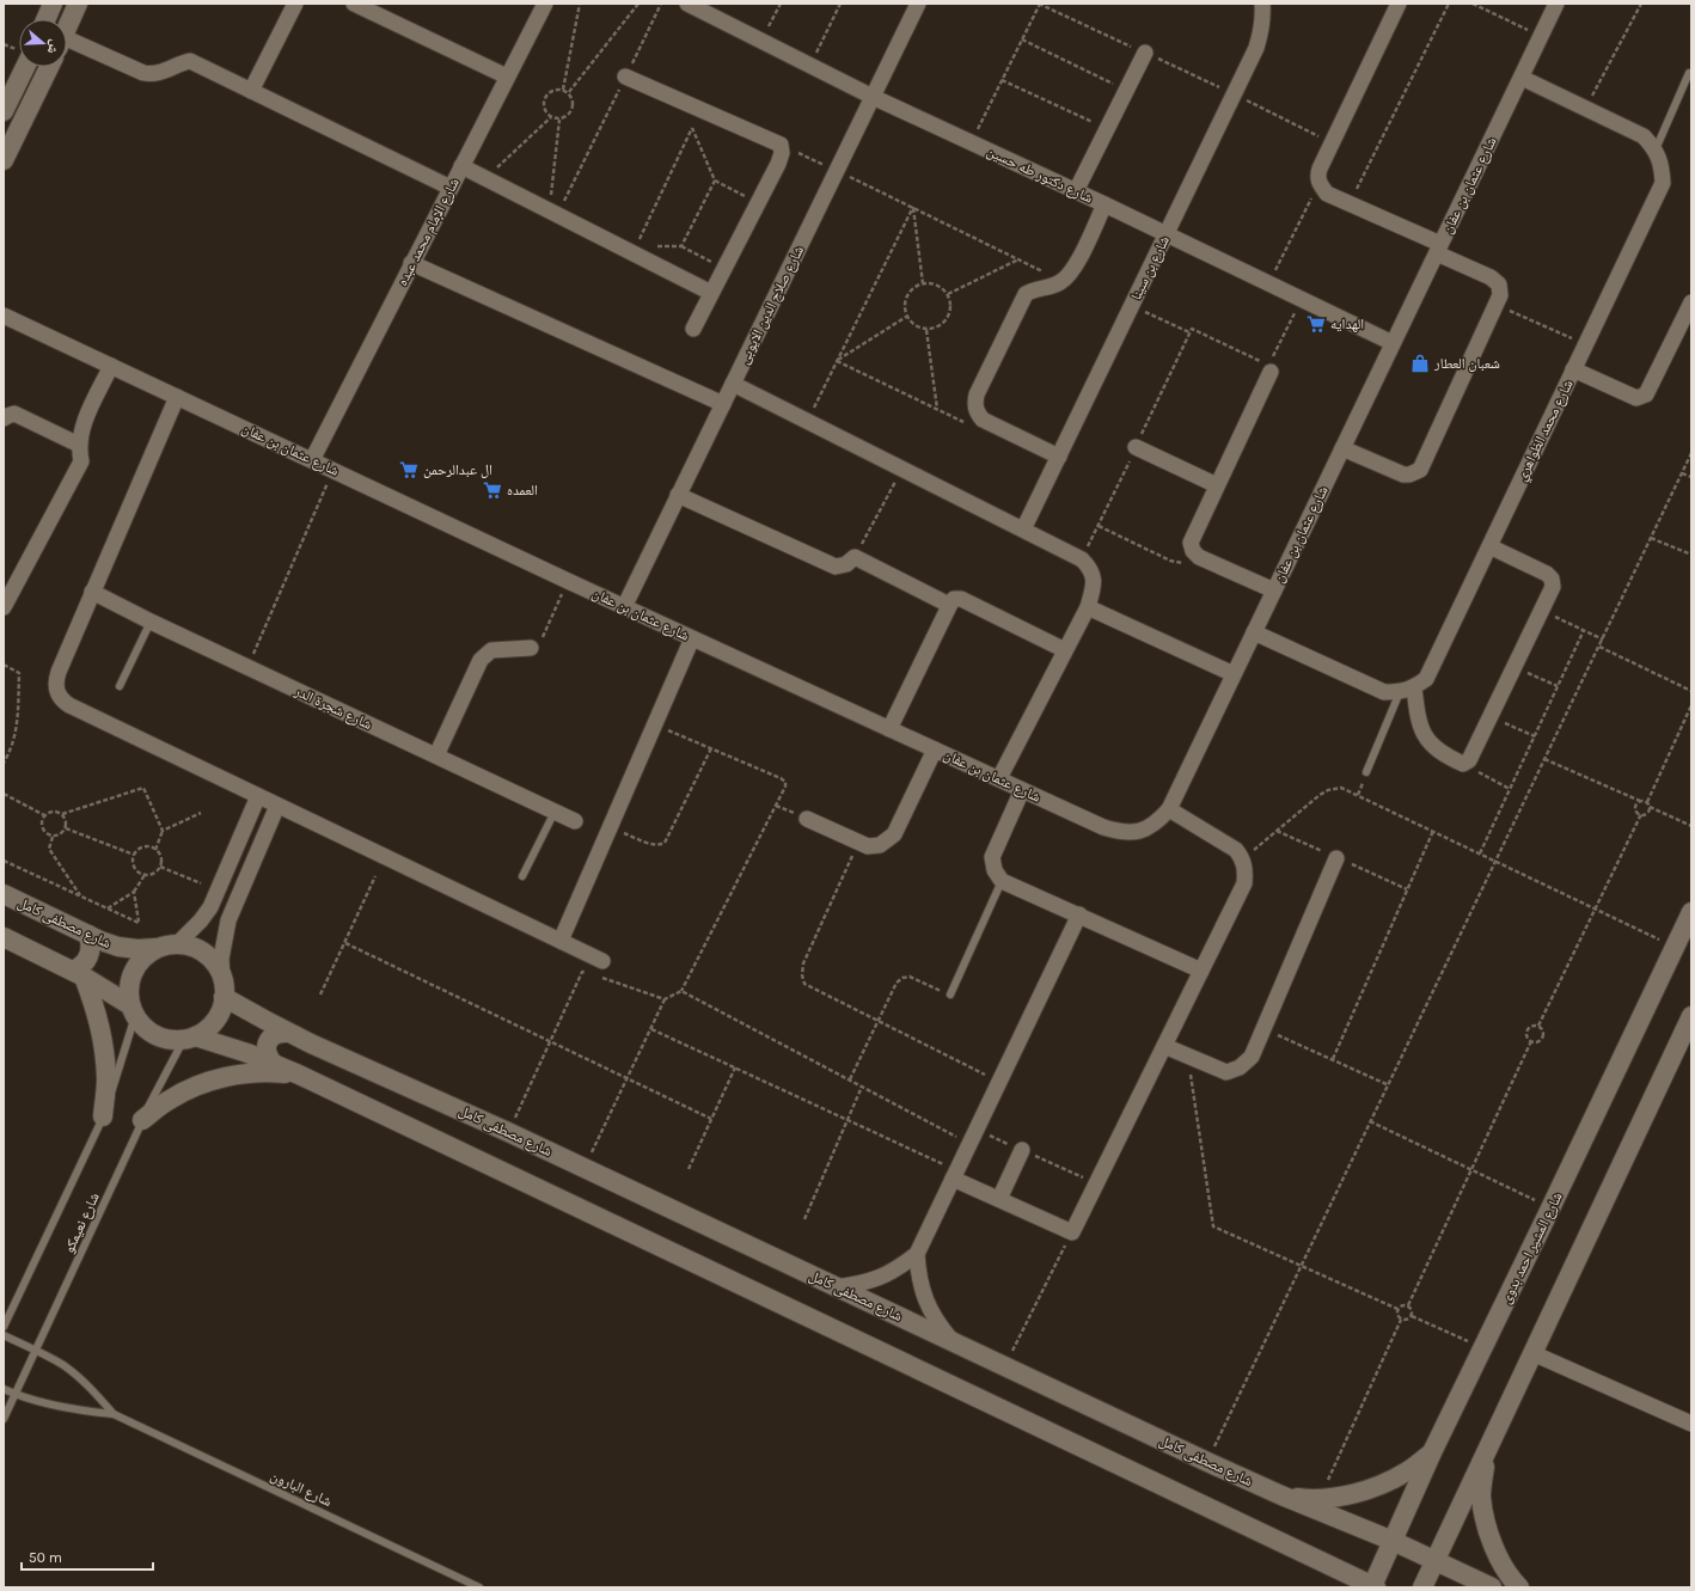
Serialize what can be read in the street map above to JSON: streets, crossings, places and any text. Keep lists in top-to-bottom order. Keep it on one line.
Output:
{"streets":{"street":["شارع دكتور طه حسين","شارع عثمان بن عفان","شارع الإمام محمد عبده","شارع بن سينا","شارع صلاح الدين الايوبى","شارع محمد الظواهري","شارع شجرة الدر","شارع مصطفى كامل","شارع المشير احمد بدوى"],"lane":["شارع نعيمكو","شارع البارون"]},"crossings":[["شارع دكتور طه حسين","شارع عثمان بن عفان"],["شارع دكتور طه حسين","شارع بن سينا"],["شارع دكتور طه حسين","شارع صلاح الدين الايوبى"],["شارع عثمان بن عفان","شارع الإمام محمد عبده"],["شارع عثمان بن عفان","شارع صلاح الدين الايوبى"],["شارع مصطفى كامل","شارع نعيمكو"],["شارع مصطفى كامل","شارع المشير احمد بدوى"],["شارع نعيمكو","شارع البارون"]],"places":{"supermarket":["الهدايه","ال عبدالرحمن","العمده"],"shop":["شعبان العطار"]},"scale_bar":"50 m","north":"right"}
